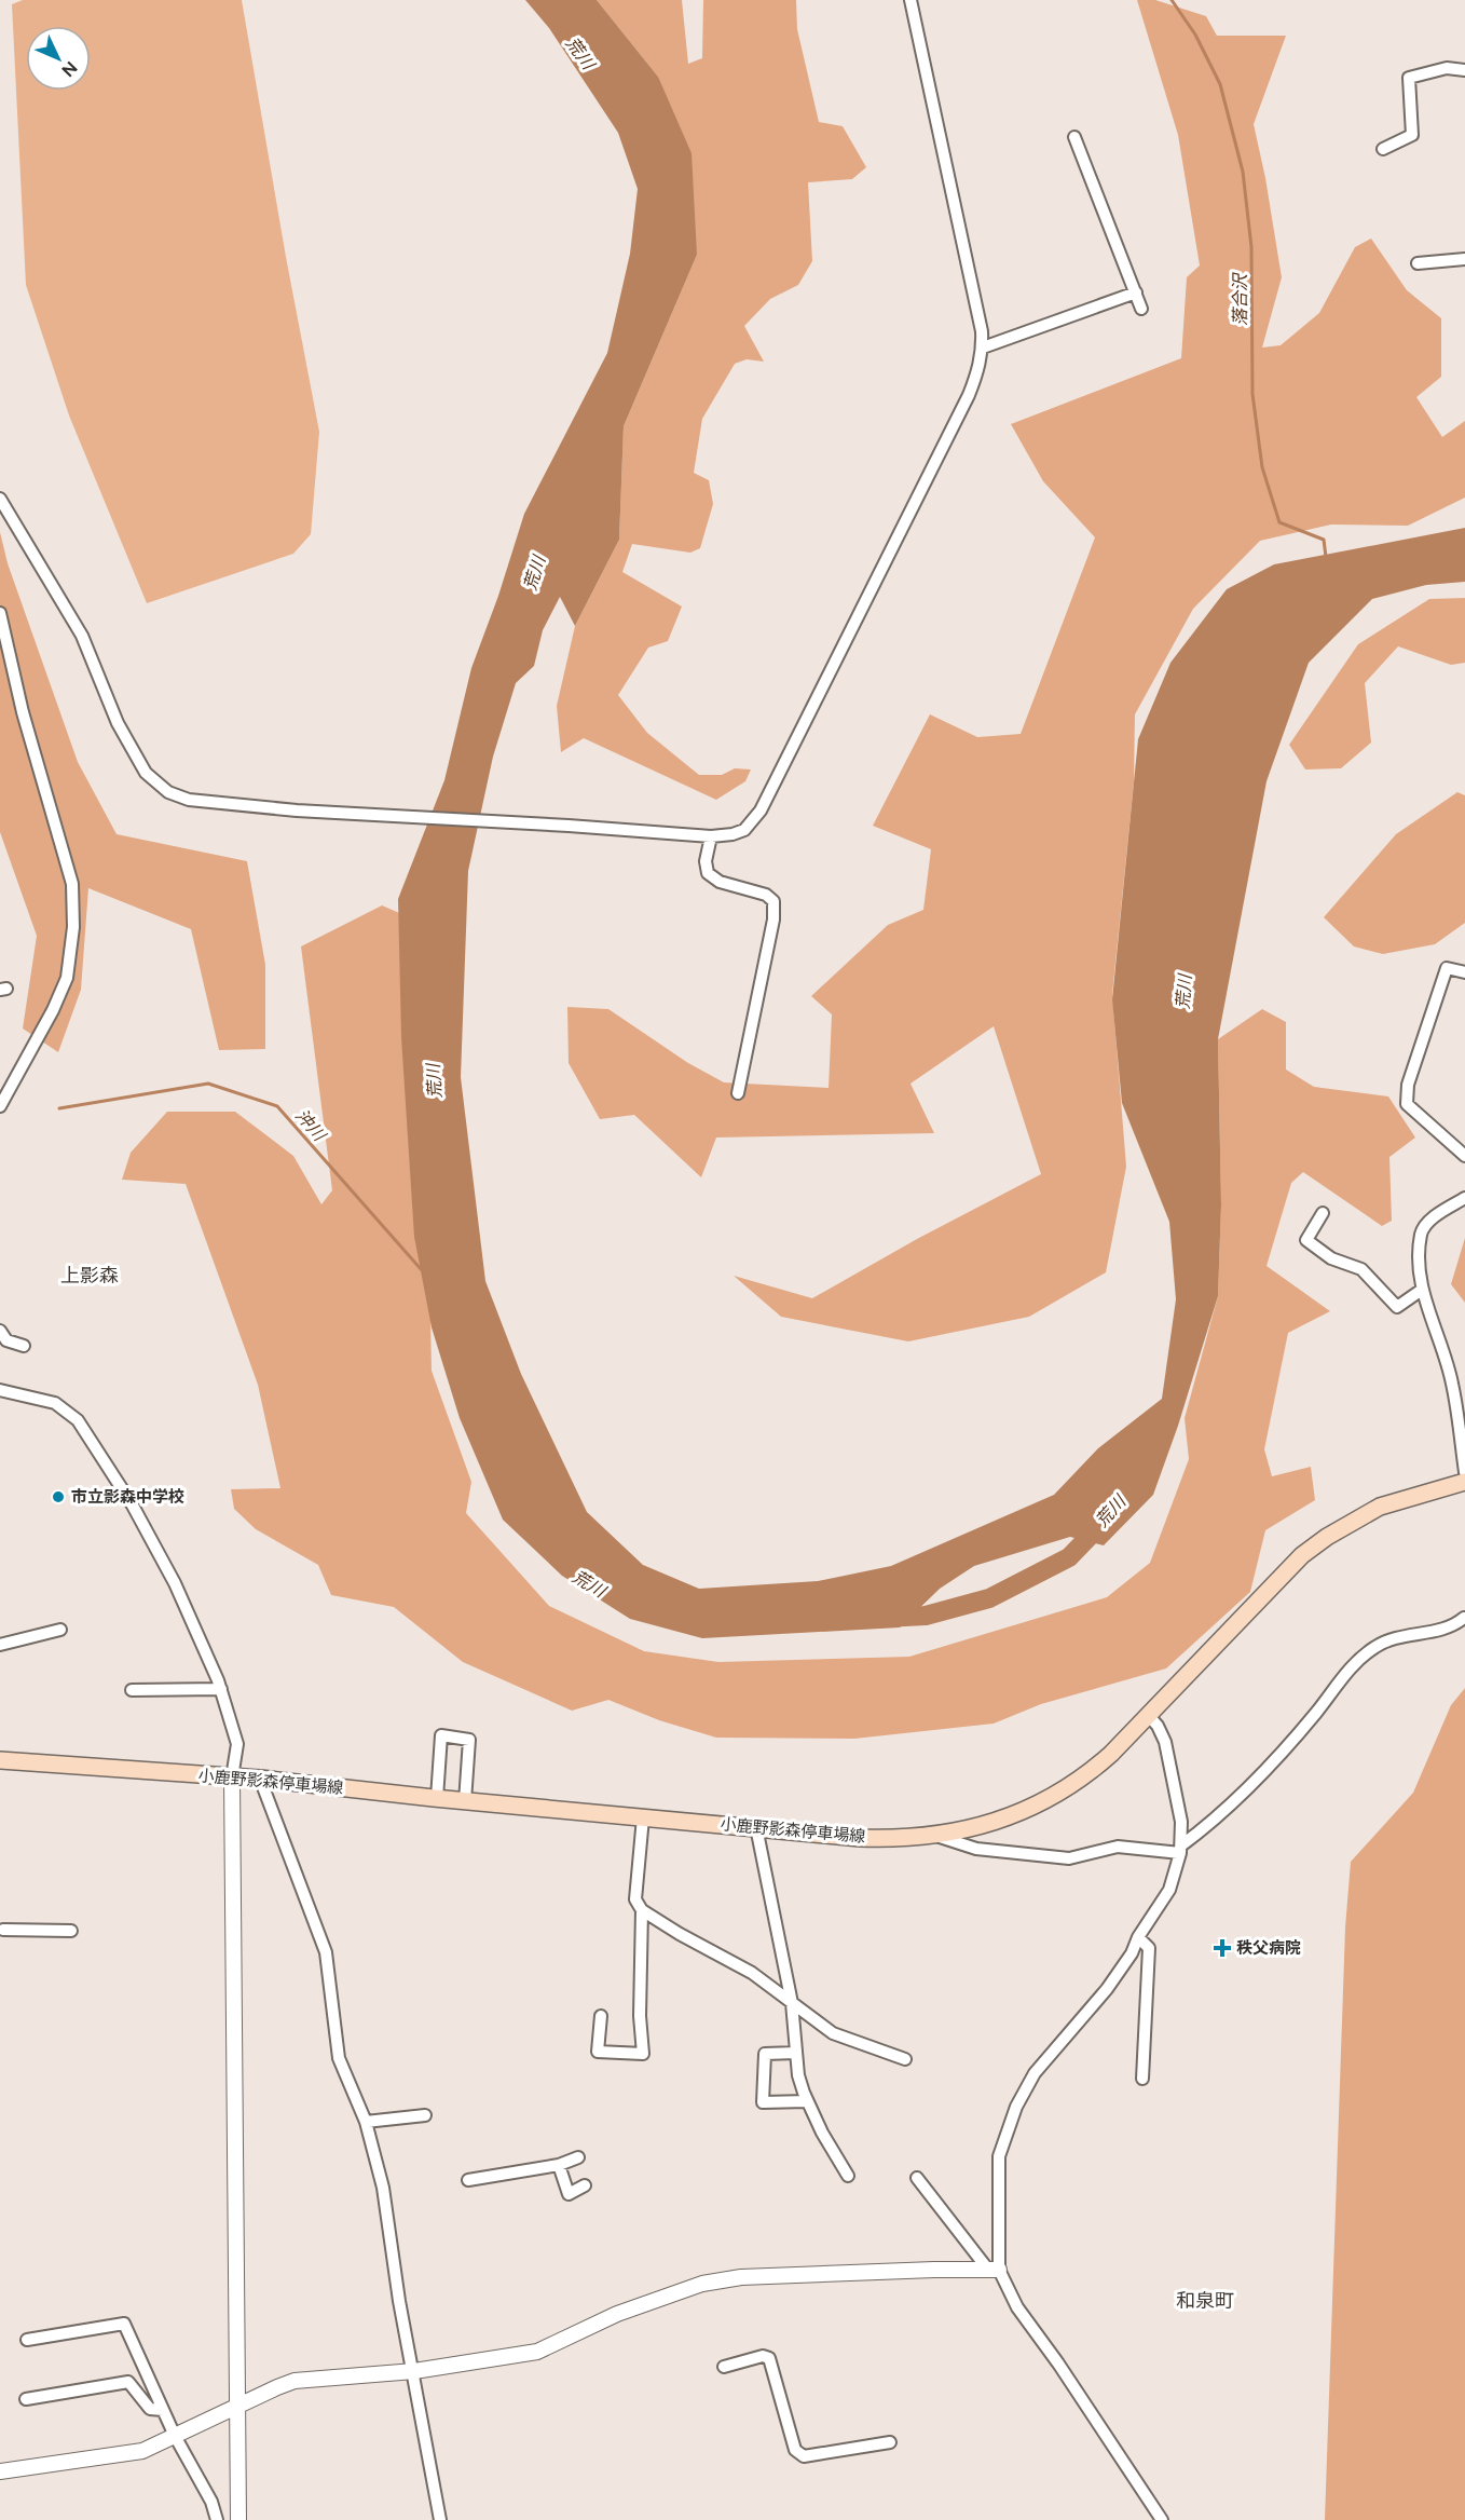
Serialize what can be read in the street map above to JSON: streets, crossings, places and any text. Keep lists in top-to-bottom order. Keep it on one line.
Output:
{"streets":{"main road":["小鹿野影森停車場線"]},"districts":["上影森","和泉町"],"water":["荒川","落合沢","沖川"],"places":{"other":["市立影森中学校"],"health":["秩父病院"]},"north":"bottom right"}
